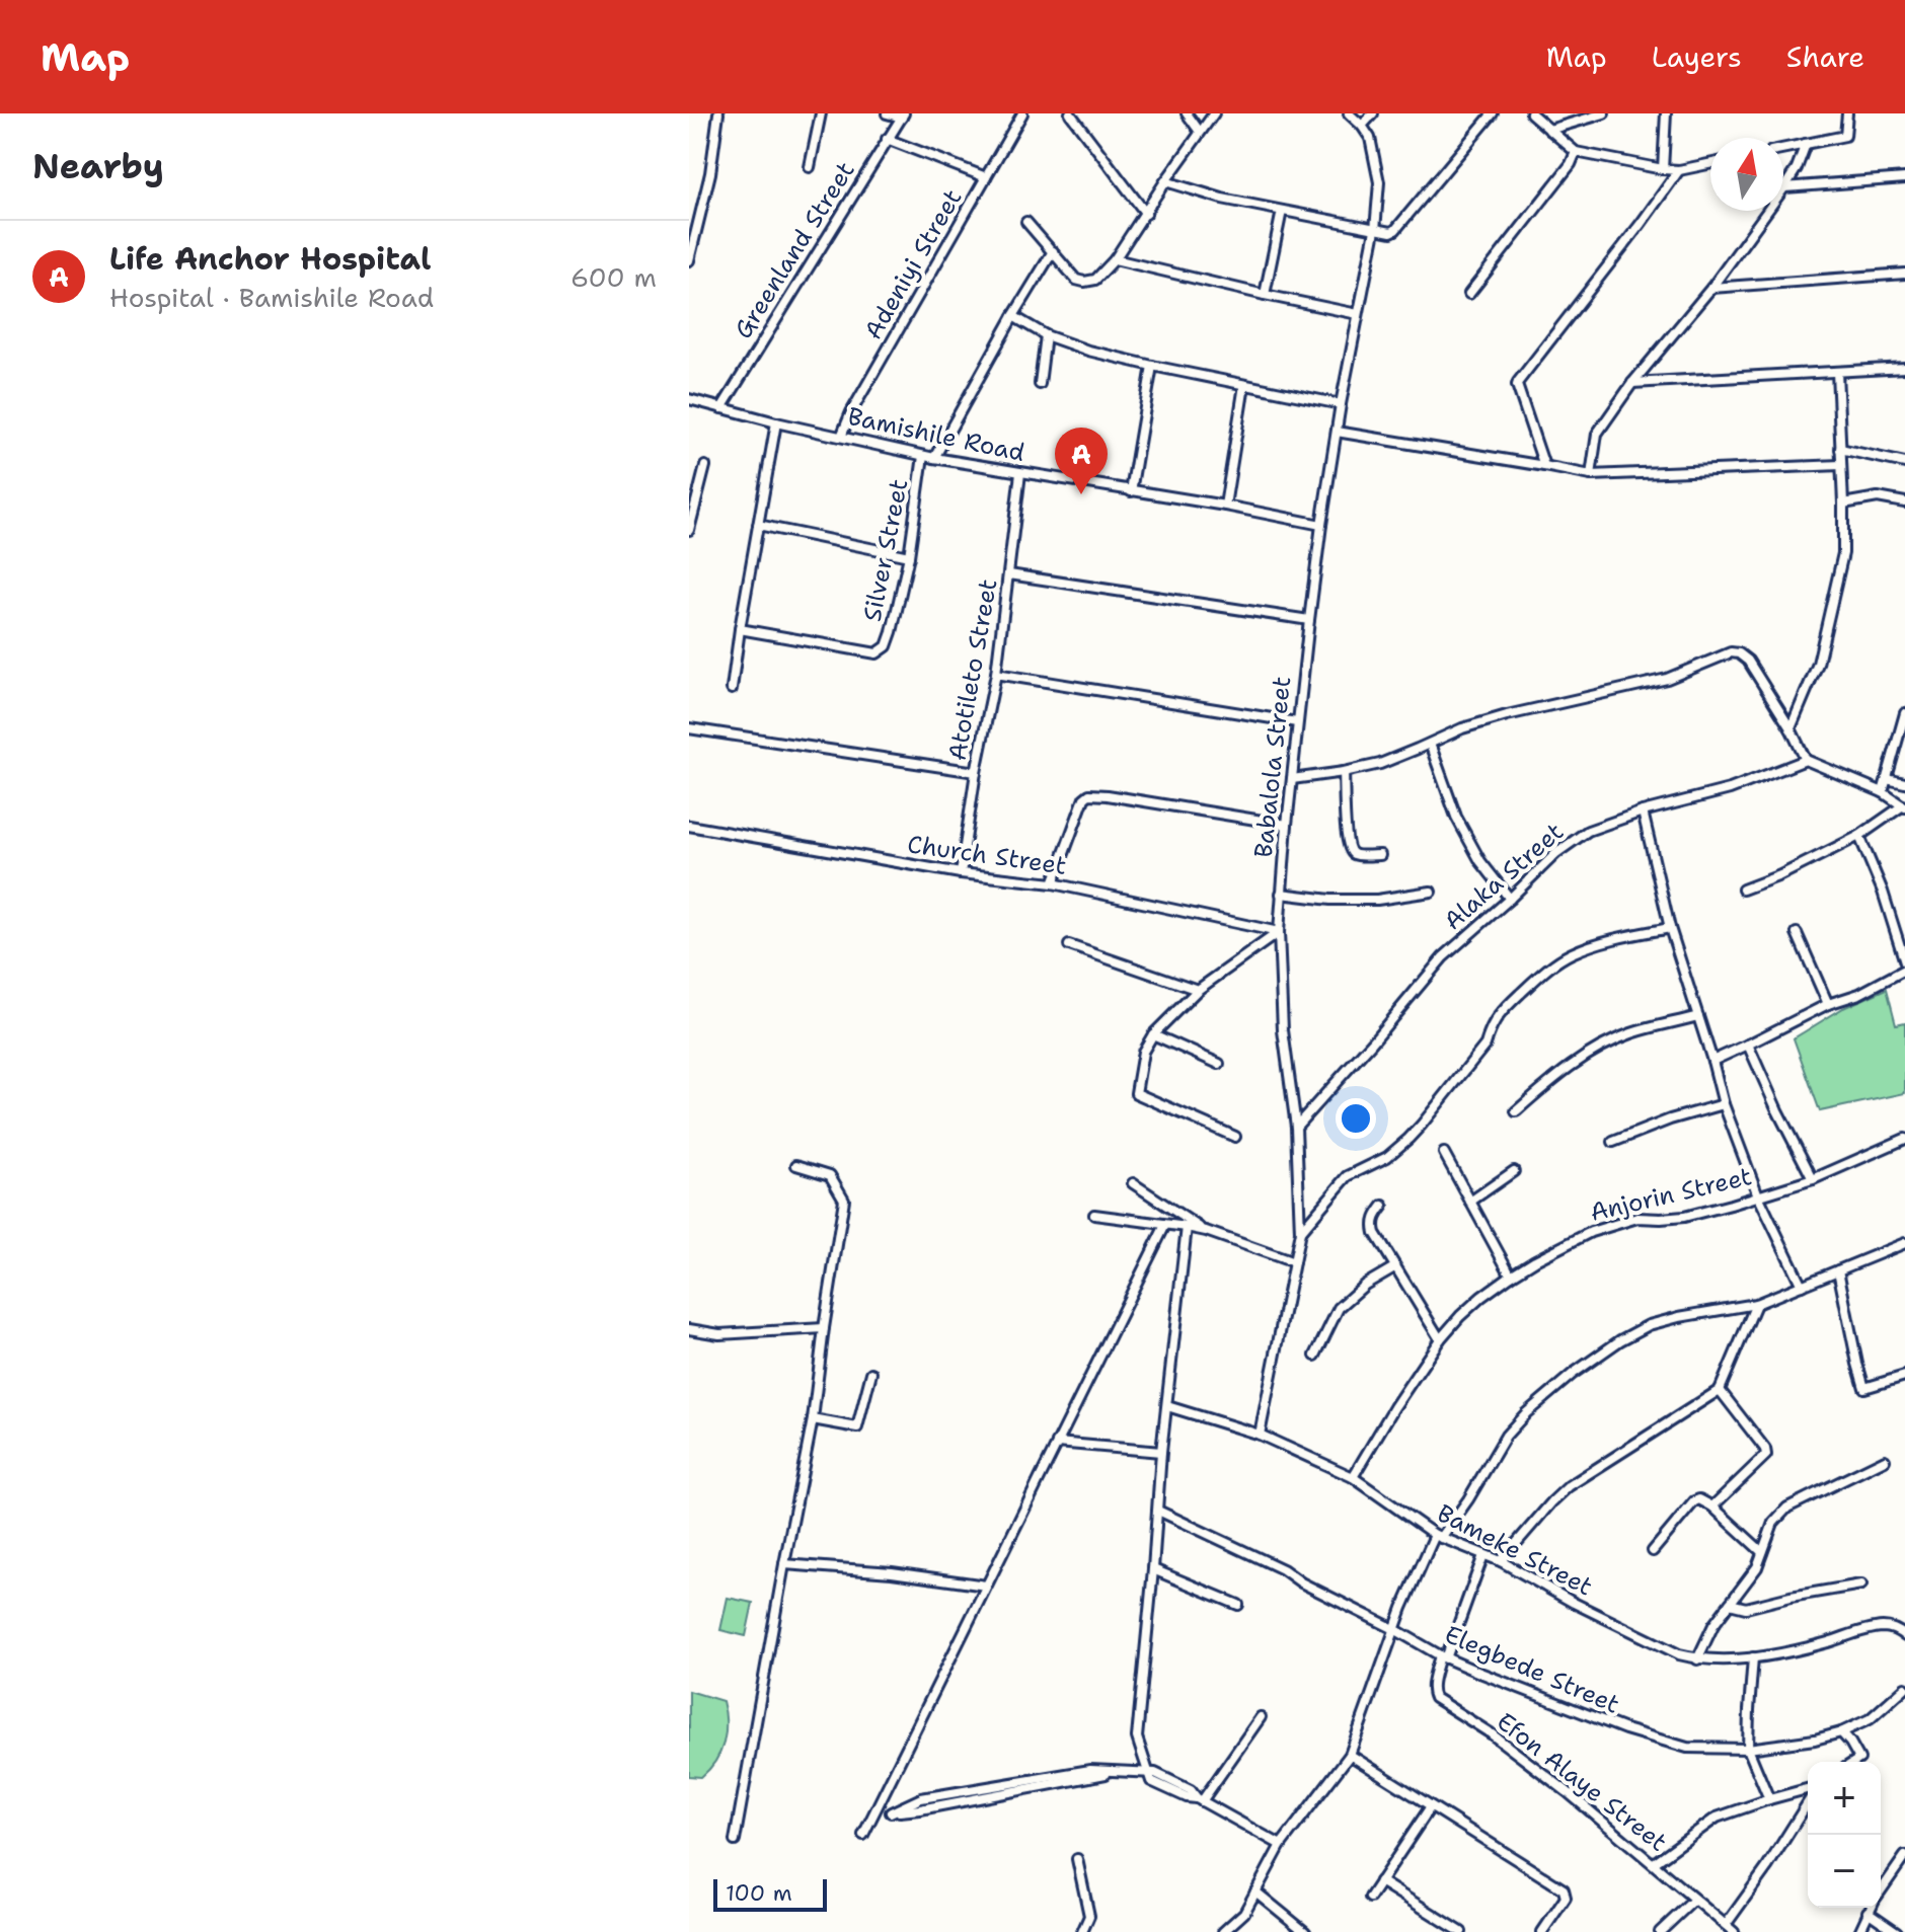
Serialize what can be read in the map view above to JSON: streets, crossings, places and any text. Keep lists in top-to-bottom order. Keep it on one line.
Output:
{"streets":{"street":["Greenland Street","Adeniyi Street","Bamishile Road","Silver Street","Atotileto Street","Babalola Street","Church Street","Alaka Street","Anjorin Street","Bameke Street","Elegbede Street","Efon Alaye Street"]},"crossings":[["Greenland Street","Bamishile Road"],["Adeniyi Street","Bamishile Road"],["Bamishile Road","Silver Street"],["Bamishile Road","Atotileto Street"],["Bamishile Road","Babalola Street"],["Atotileto Street","Church Street"],["Babalola Street","Church Street"],["Babalola Street","Alaka Street"],["Babalola Street","Bameke Street"],["Anjorin Street","Bameke Street"],["Elegbede Street","Efon Alaye Street"]],"scale_bar":"100 m","north":"top","page":{"header":"Map","nav":["Map","Layers","Share"],"heading":"Nearby","list":[{"mark":"A","name":"Life Anchor Hospital","note":"Hospital · Bamishile Road","value":"600 m"}],"pins":"A","map_buttons":["+","−"],"scale":"100 m"}}
